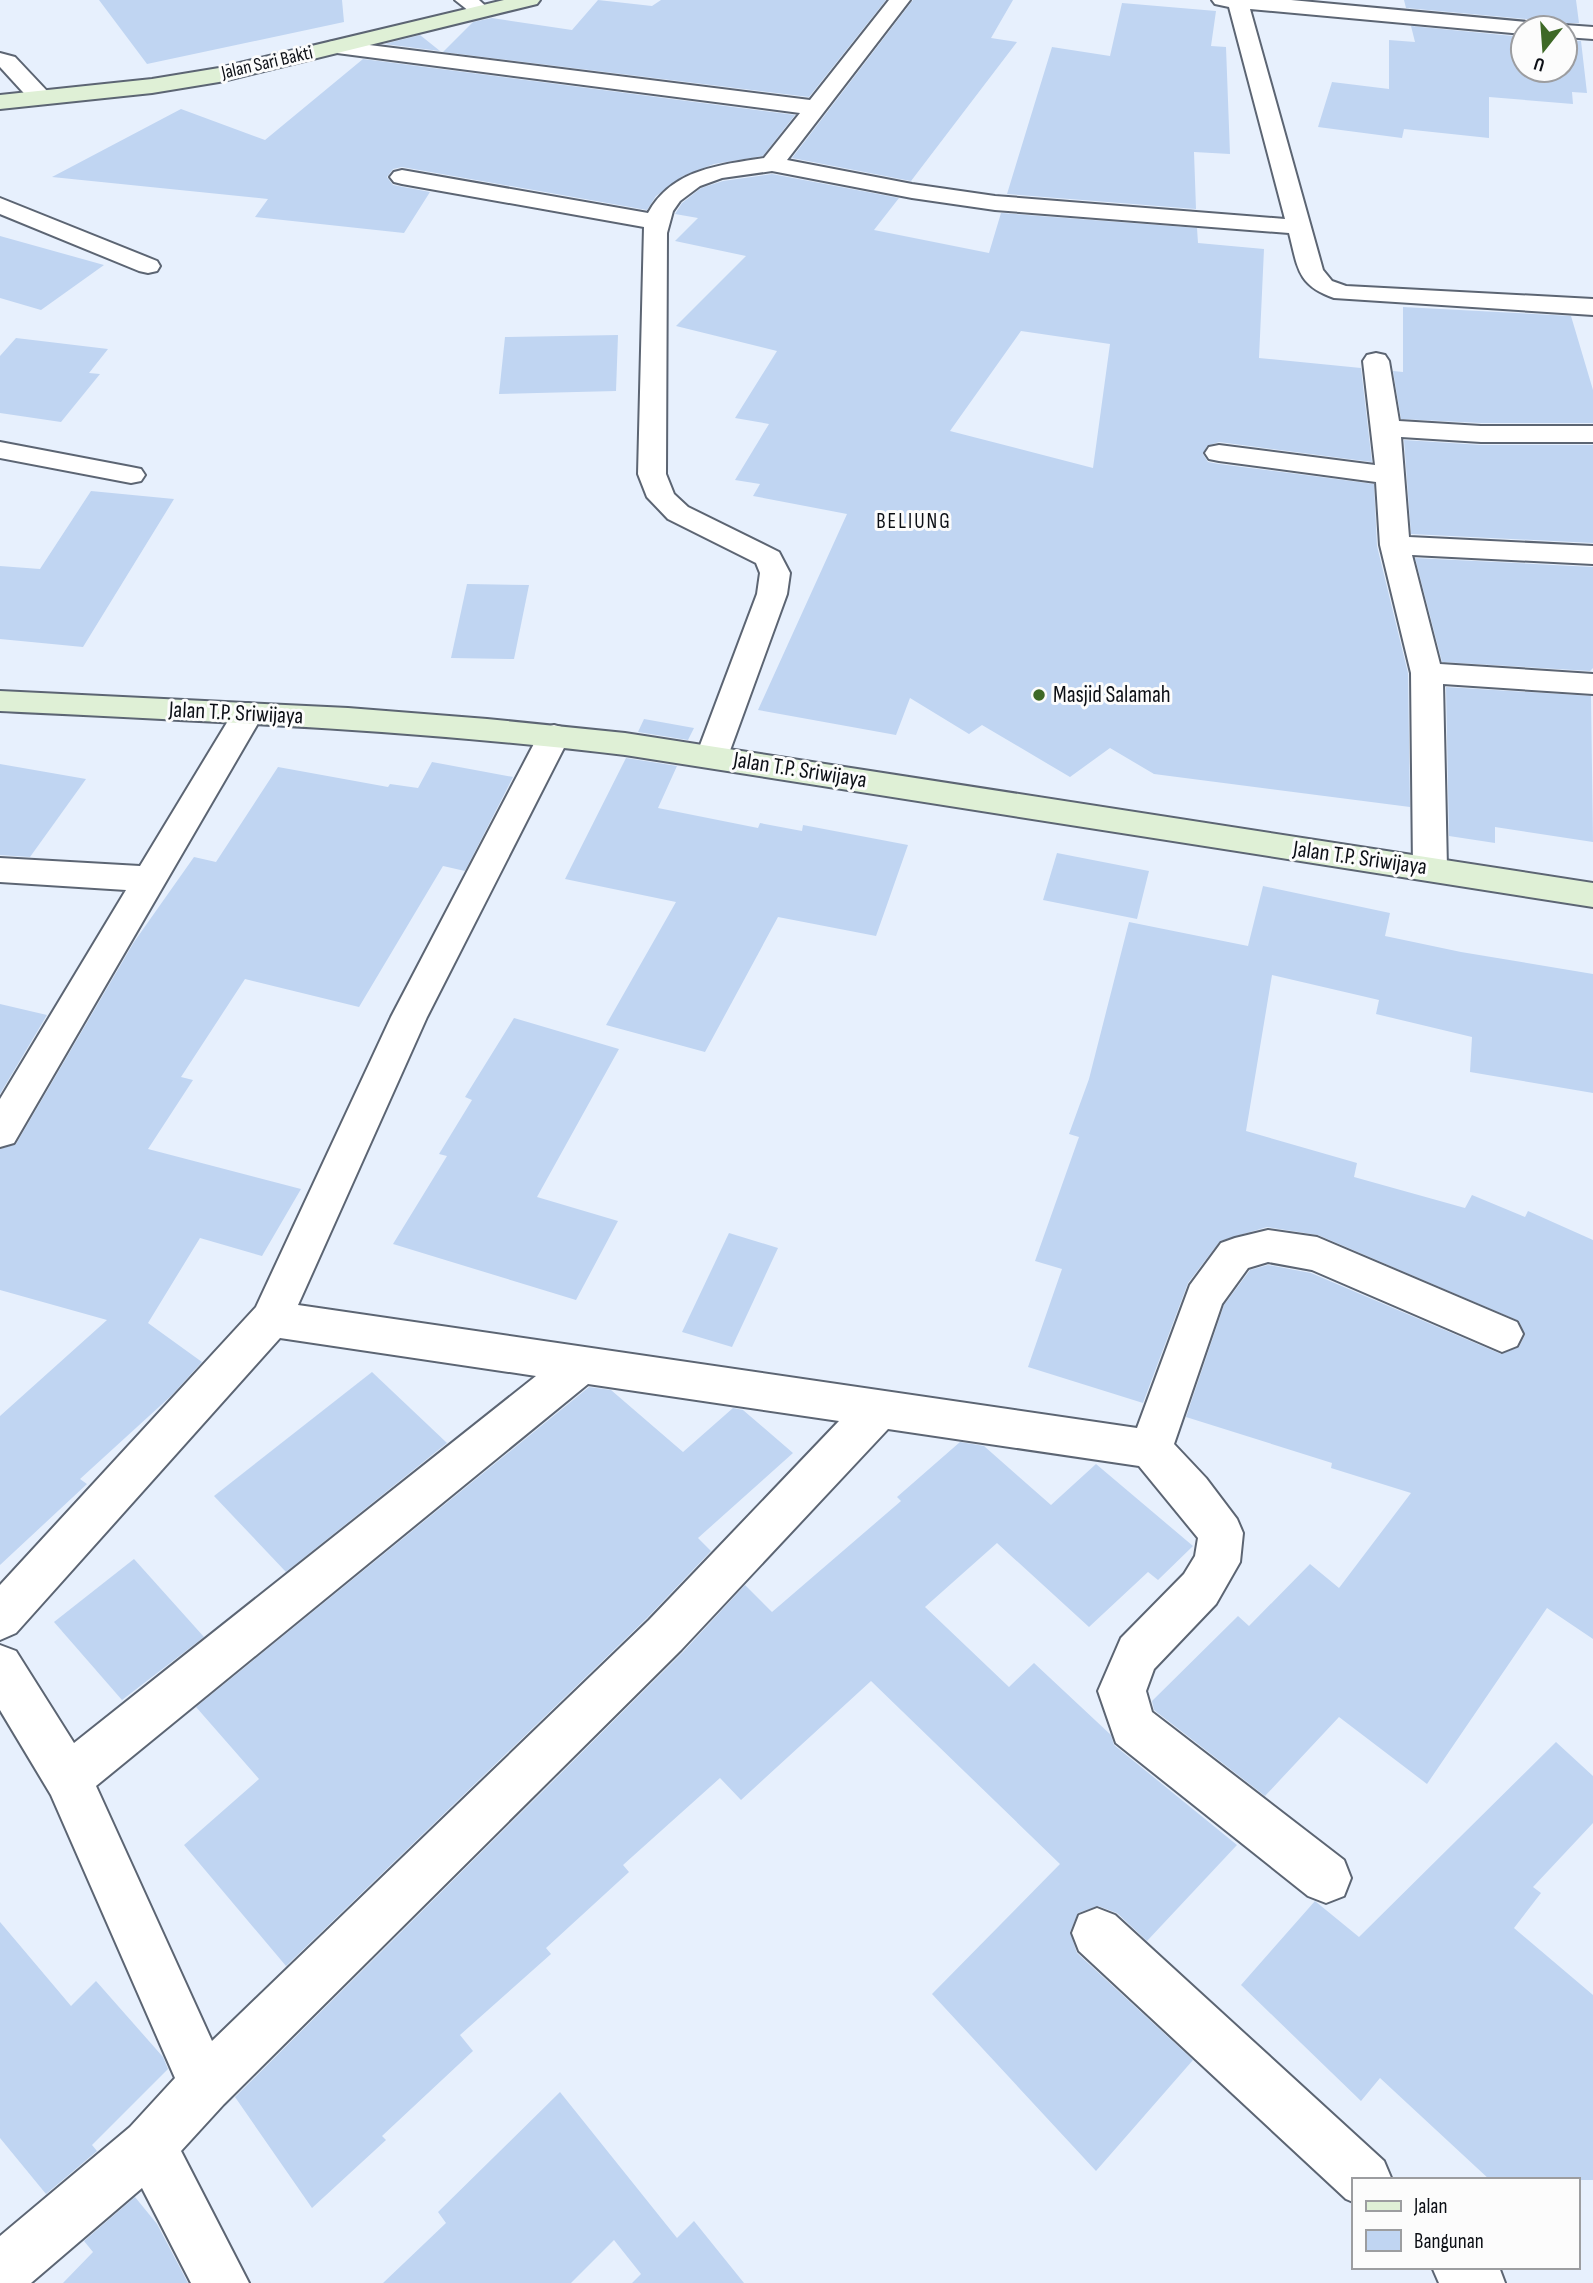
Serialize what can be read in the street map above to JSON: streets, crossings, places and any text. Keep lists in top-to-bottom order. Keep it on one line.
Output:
{"streets":{"main road":["Jalan Sari Bakti","Jalan T.P. Sriwijaya"]},"districts":["BELIUNG"],"places":["Masjid Salamah"],"legend":["Jalan","Bangunan"],"north":"bottom"}
